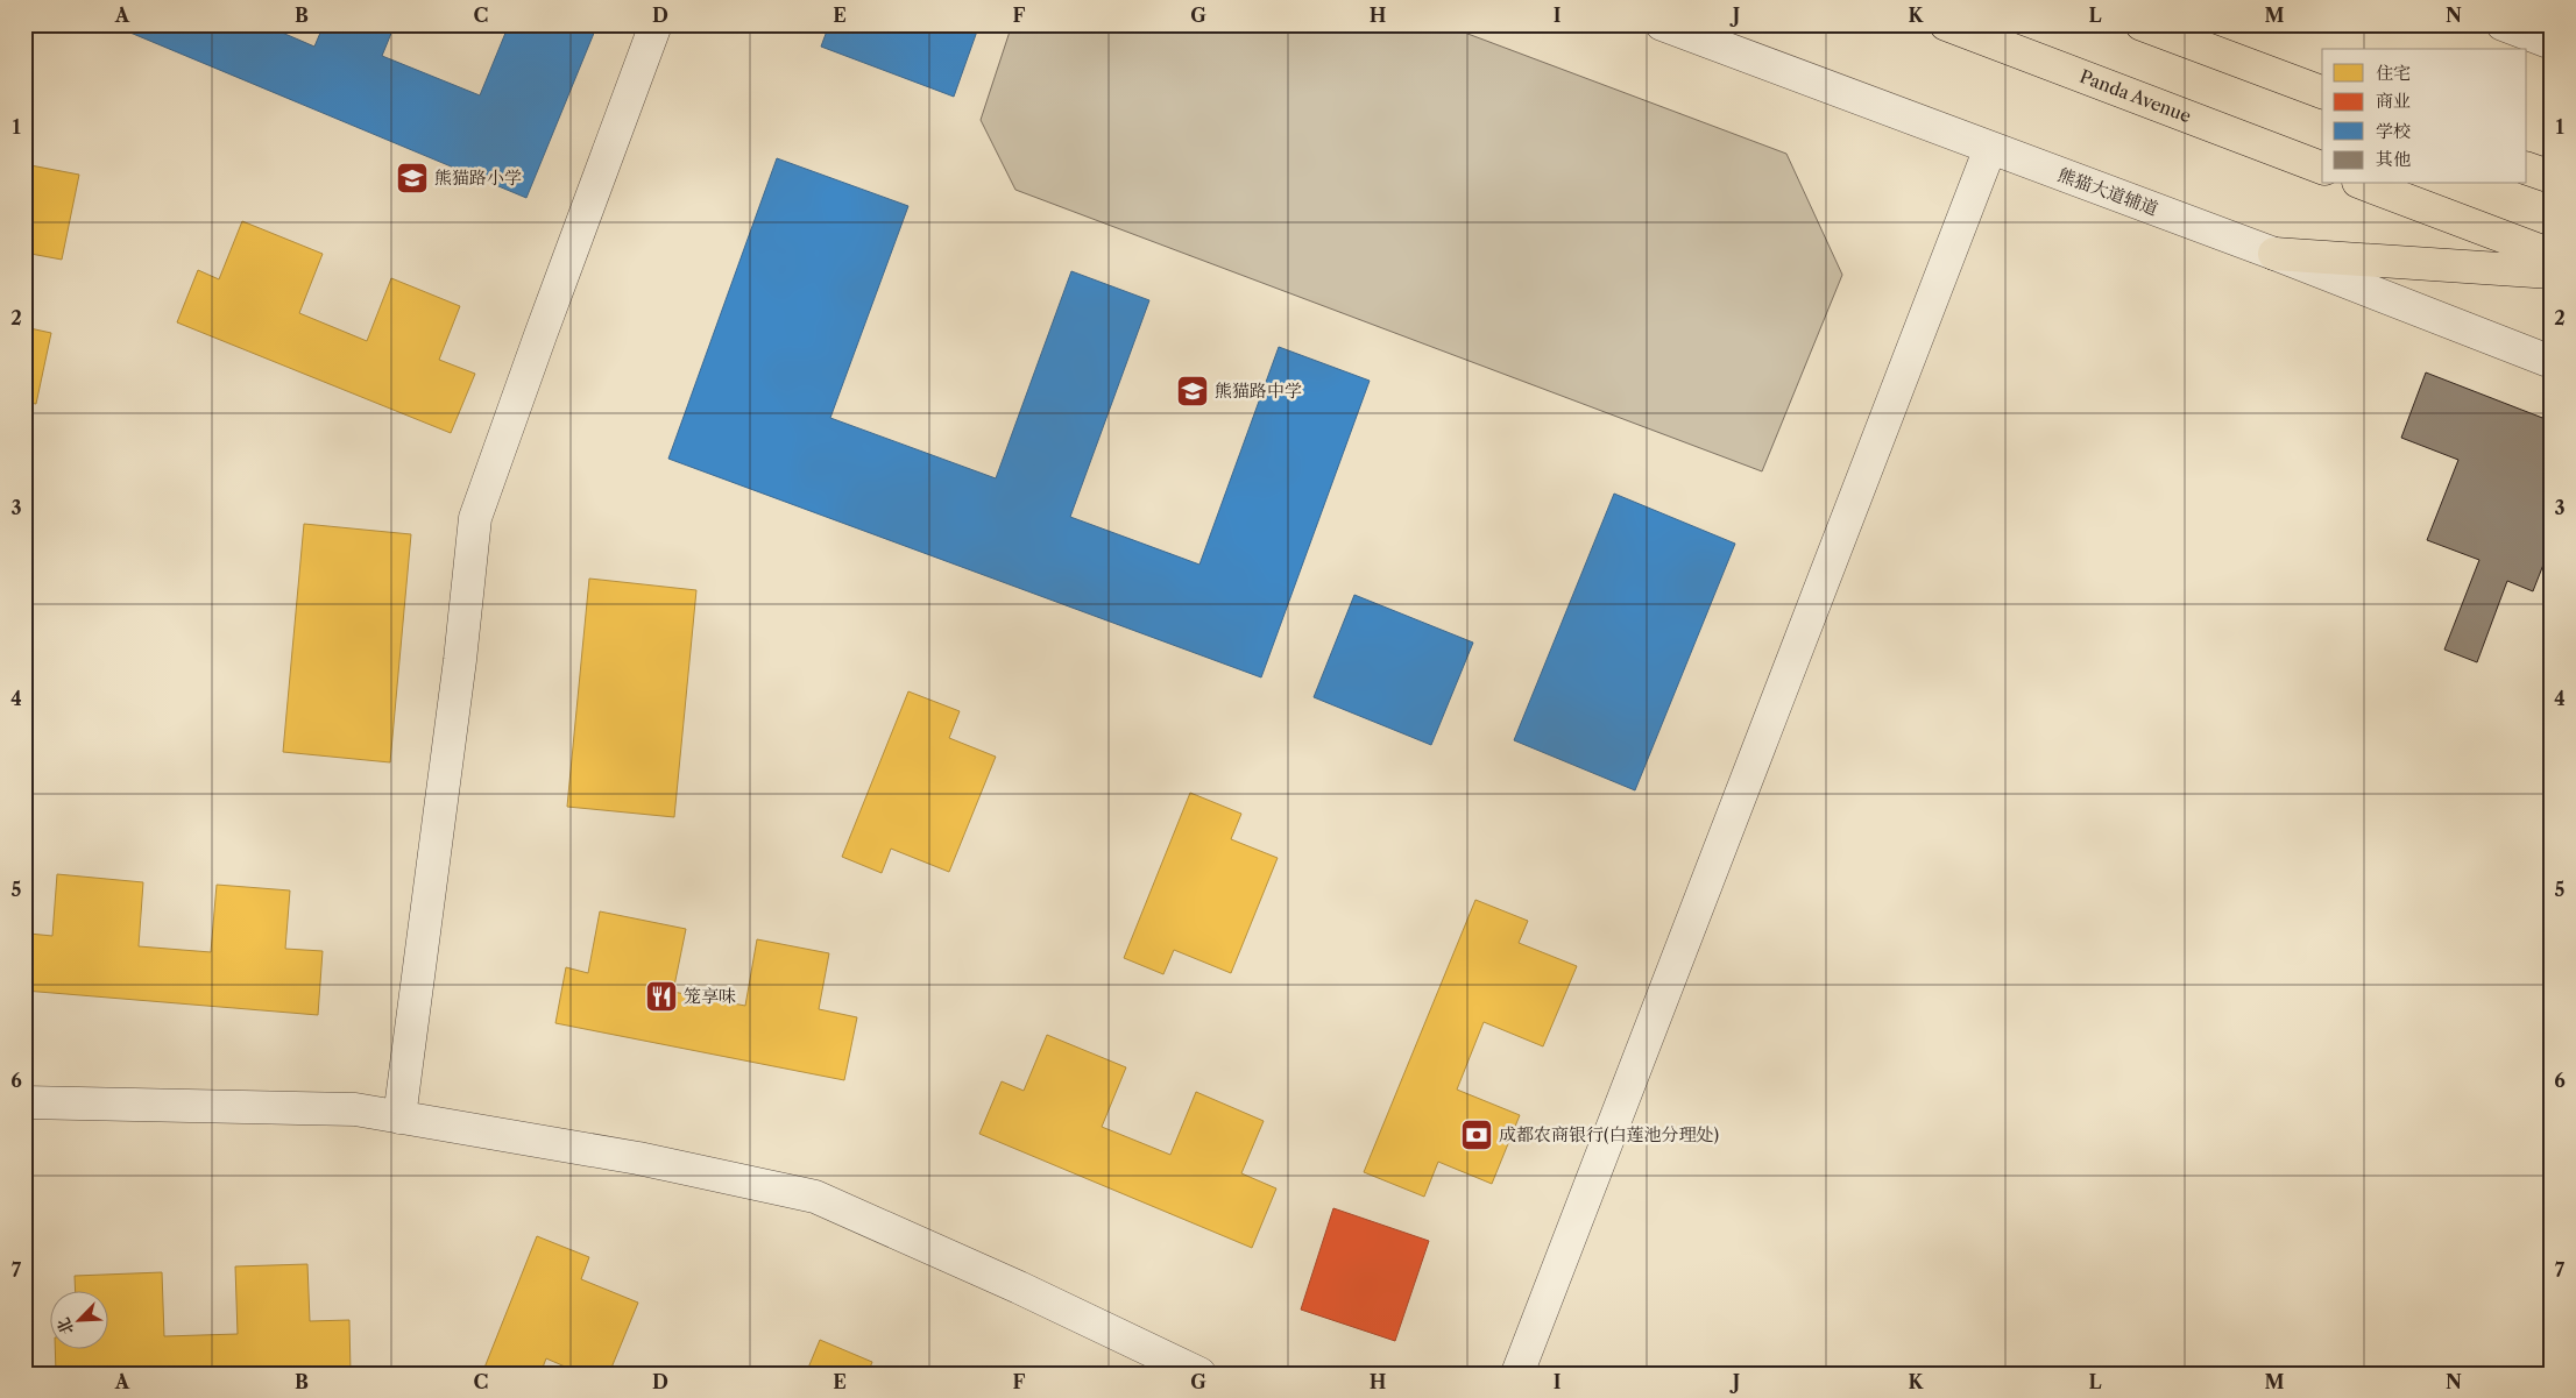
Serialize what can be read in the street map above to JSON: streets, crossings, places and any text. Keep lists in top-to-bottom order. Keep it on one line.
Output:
{"streets":{"main road":["Panda Avenue"],"street":["熊猫大道辅道"]},"places":{"school or university":["熊猫路小学","熊猫路中学"],"restaurant":["笼享味"],"bank":["成都农商银行(白莲池分理处)"]},"legend":["住宅","商业","学校","其他"],"north":"bottom left","grid":{"columns":["A","B","C","D","E","F","G","H","I","J","K","L","M","N"],"rows":["1","2","3","4","5","6","7"]}}
